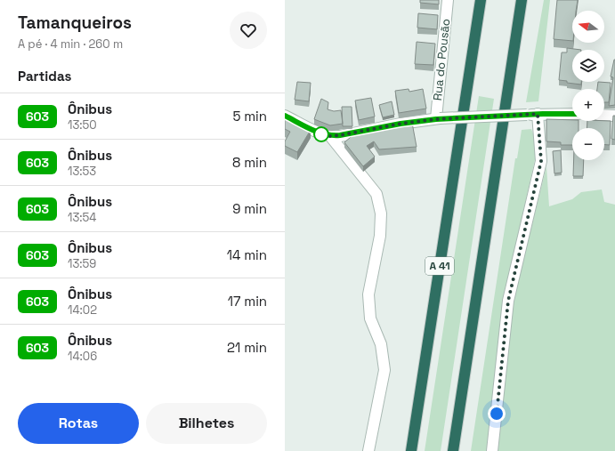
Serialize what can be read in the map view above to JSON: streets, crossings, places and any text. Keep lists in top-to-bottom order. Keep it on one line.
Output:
{"streets":{"highway":["A 41"],"street":["Rua do Pousão"]},"lines":["bus line 603"],"north":"left","page":{"heading":[["Tamanqueiros","A pé · 4 min · 260 m"],"Partidas"],"map_buttons":["+","−"],"list":[{"mark":"603","name":"Ônibus","note":"13:50","value":"5 min"},{"mark":"603","name":"Ônibus","note":"13:53","value":"8 min"},{"mark":"603","name":"Ônibus","note":"13:54","value":"9 min"},{"mark":"603","name":"Ônibus","note":"13:59","value":"14 min"},{"mark":"603","name":"Ônibus","note":"14:02","value":"17 min"},{"mark":"603","name":"Ônibus","note":"14:06","value":"21 min"}],"buttons":["Rotas","Bilhetes"]}}
